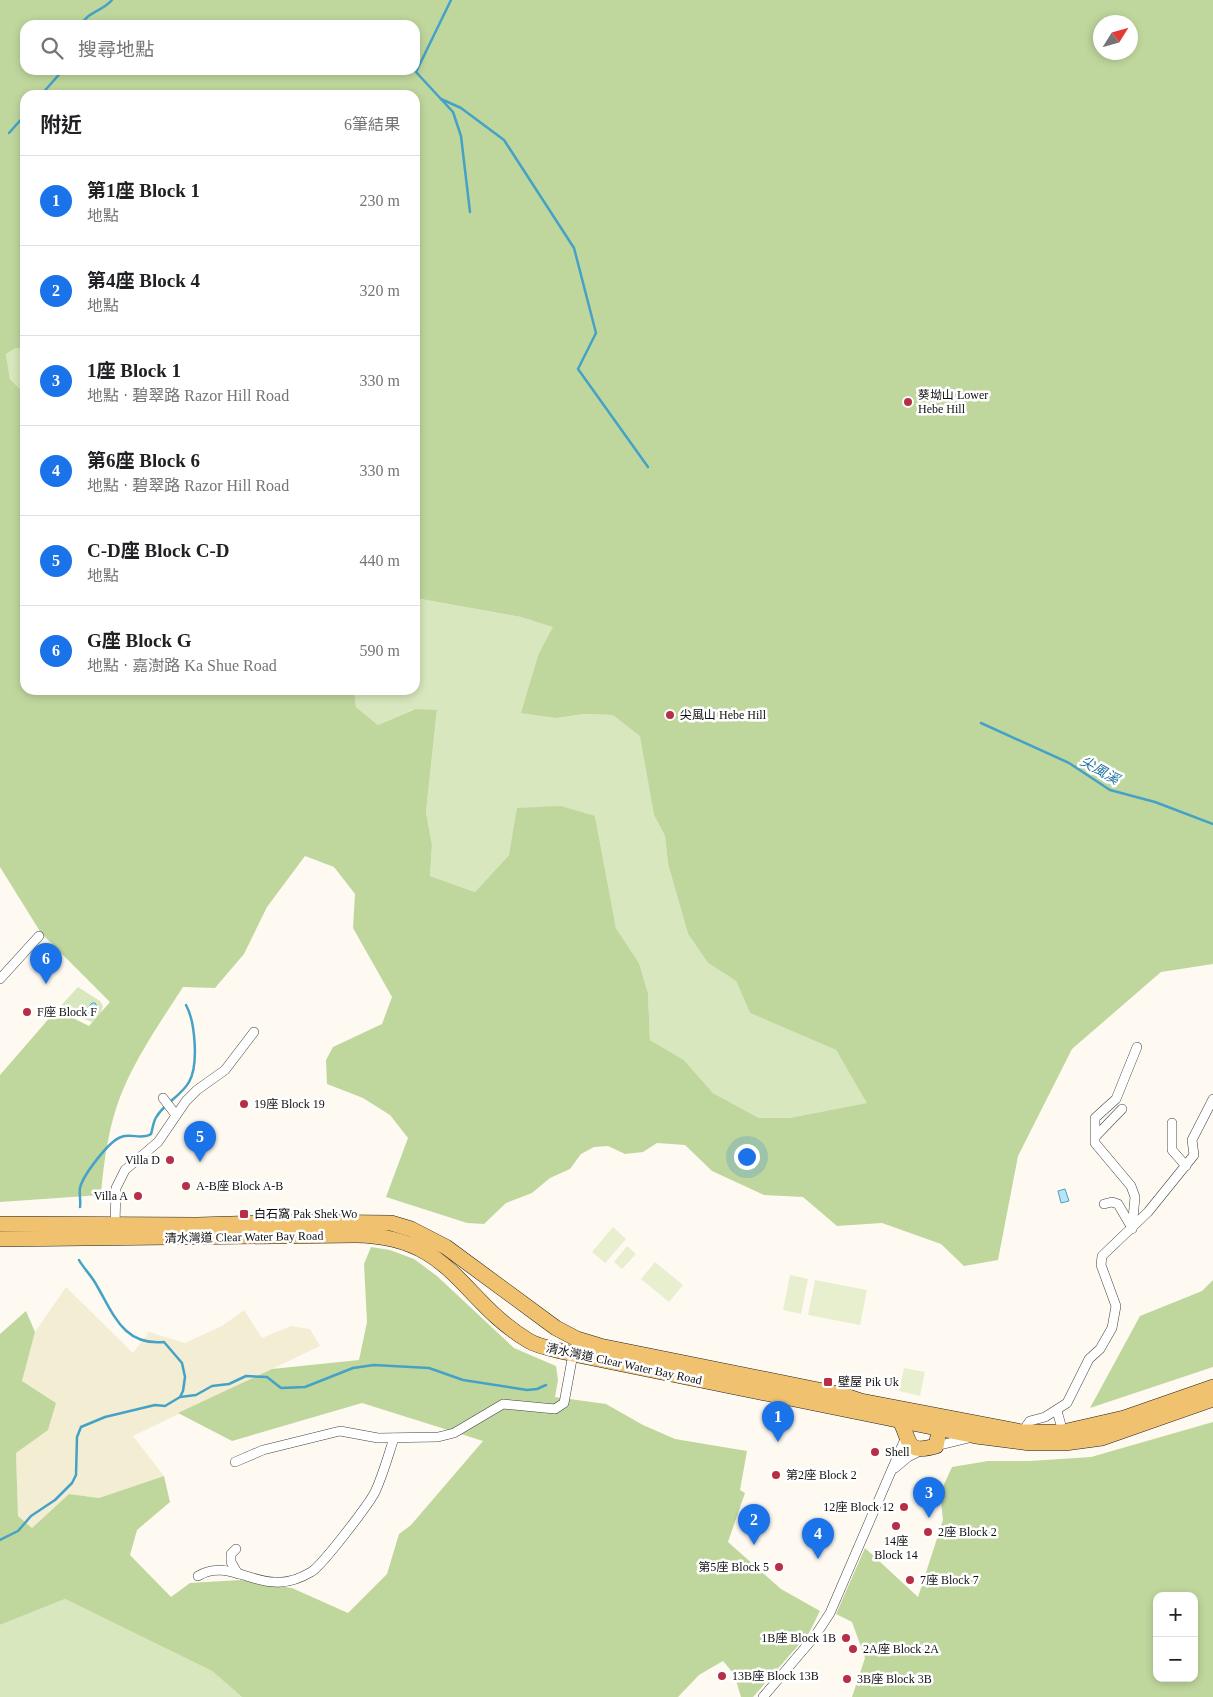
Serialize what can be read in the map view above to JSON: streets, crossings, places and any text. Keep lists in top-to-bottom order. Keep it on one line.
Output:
{"streets":{"main road":["清水灣道 Clear Water Bay Road"]},"water":["尖風溪"],"places":{"other":["葵坳山 Lower Hebe Hill","尖風山 Hebe Hill","F座 Block F","19座 Block 19","Villa D","A-B座 Block A-B","Villa A","Shell","第2座 Block 2","12座 Block 12","14座 Block 14","2座 Block 2","第5座 Block 5","7座 Block 7","1B座 Block 1B","2A座 Block 2A","13B座 Block 13B","3B座 Block 3B"],"transit":["白石窩 Pak Shek Wo","壁屋 Pik Uk"]},"north":"top right","page":{"search":"搜尋地點","heading":["附近","6筆結果"],"list":[{"mark":"1","name":"第1座 Block 1","note":"地點","value":"230 m"},{"mark":"2","name":"第4座 Block 4","note":"地點","value":"320 m"},{"mark":"3","name":"1座 Block 1","note":"地點 · 碧翠路 Razor Hill Road","value":"330 m"},{"mark":"4","name":"第6座 Block 6","note":"地點 · 碧翠路 Razor Hill Road","value":"330 m"},{"mark":"5","name":"C-D座 Block C-D","note":"地點","value":"440 m"},{"mark":"6","name":"G座 Block G","note":"地點 · 嘉澍路 Ka Shue Road","value":"590 m"}],"pins":["6","5","1","3","2","4"],"map_buttons":["+","−"]}}
